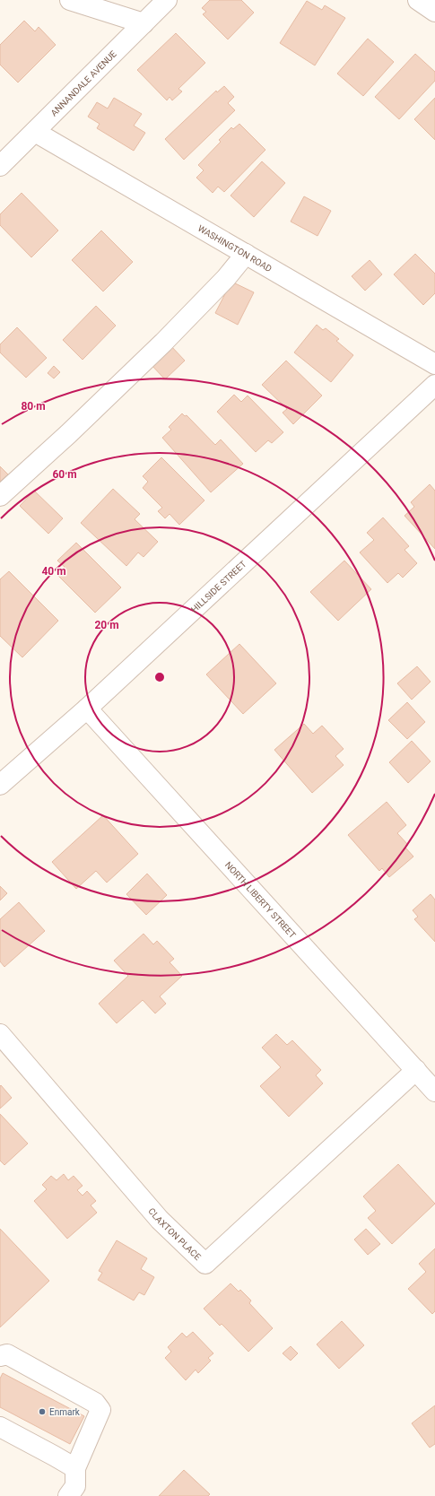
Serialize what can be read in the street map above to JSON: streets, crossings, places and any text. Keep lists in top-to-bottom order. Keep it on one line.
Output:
{"streets":{"street":["ANNANDALE AVENUE","WASHINGTON ROAD","HILLSIDE STREET","NORTH LIBERTY STREET","CLAXTON PLACE"]},"crossings":[["ANNANDALE AVENUE","WASHINGTON ROAD"],["HILLSIDE STREET","NORTH LIBERTY STREET"],["NORTH LIBERTY STREET","CLAXTON PLACE"]],"places":["Enmark"],"rings":["80 m","60 m","40 m","20 m"]}
